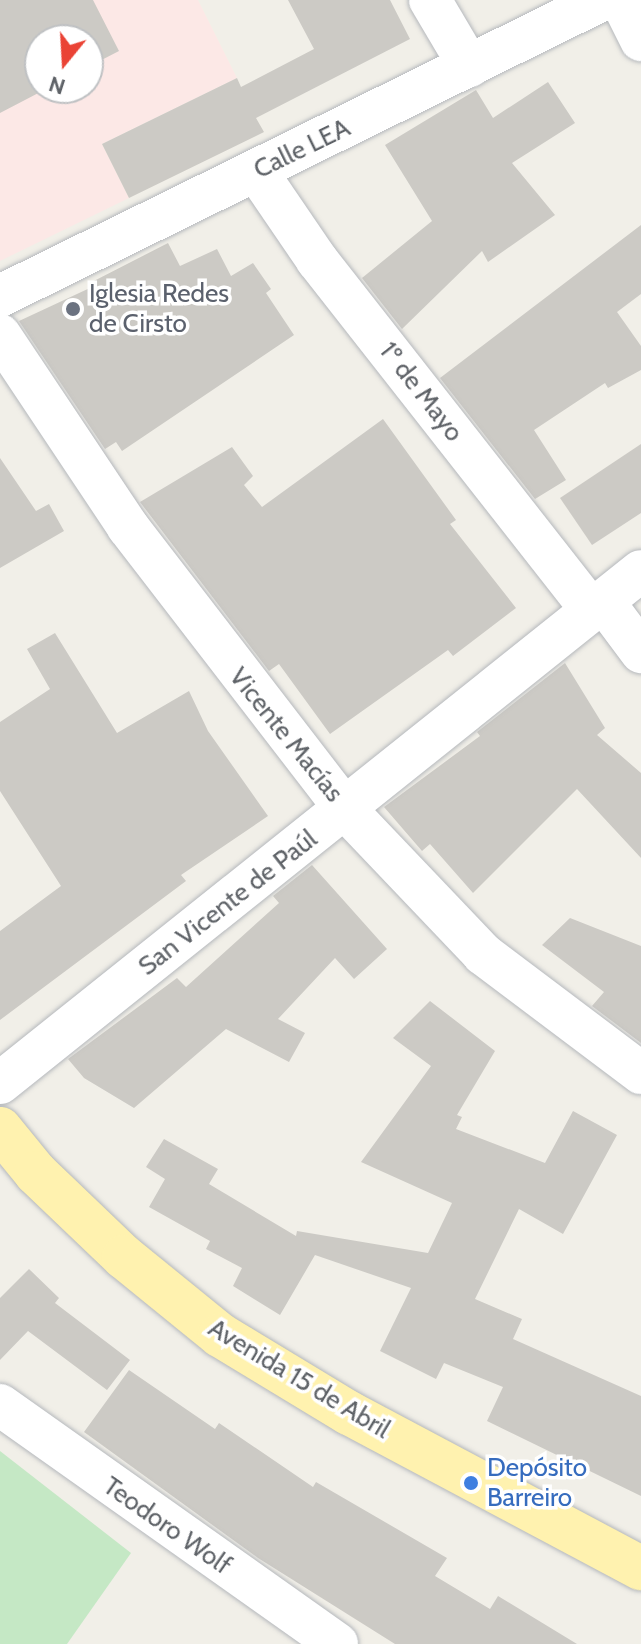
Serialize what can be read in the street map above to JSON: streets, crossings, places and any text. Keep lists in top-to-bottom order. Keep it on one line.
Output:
{"streets":{"main road":["Avenida 15 de Abril"],"street":["Calle LEA","1º de Mayo","Vicente Macías","San Vicente de Paúl","Teodoro Wolf"]},"crossings":[["Calle LEA","1º de Mayo"],["1º de Mayo","San Vicente de Paúl"],["Vicente Macías","San Vicente de Paúl"]],"places":["Iglesia Redes de Cirsto","Depósito Barreiro"],"north":"bottom"}
